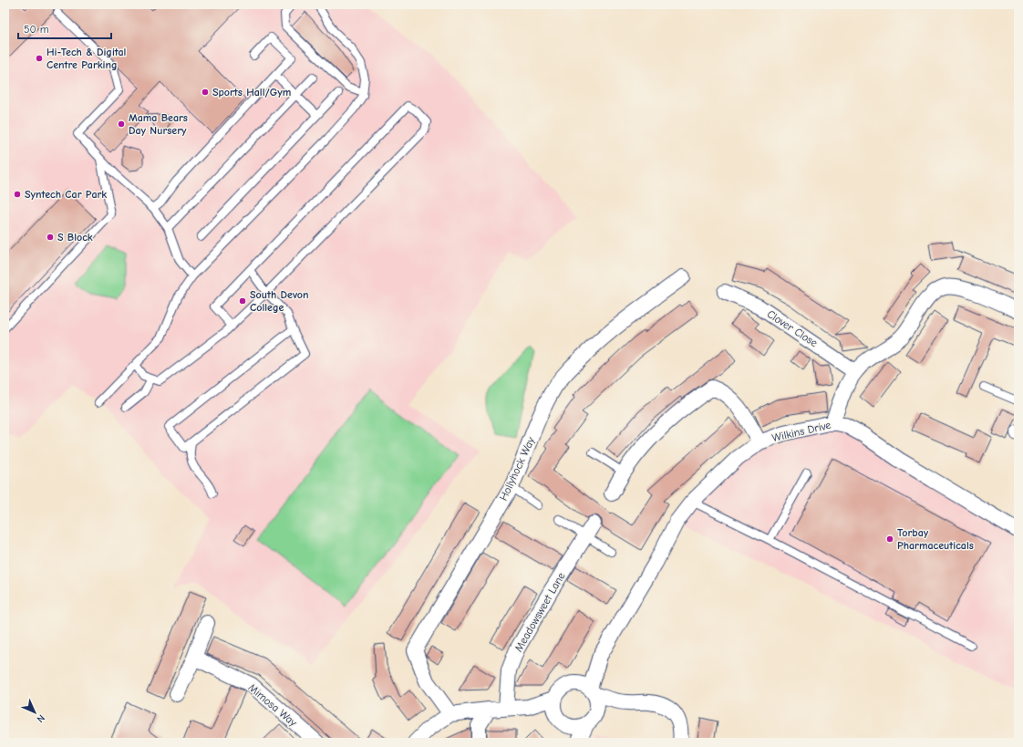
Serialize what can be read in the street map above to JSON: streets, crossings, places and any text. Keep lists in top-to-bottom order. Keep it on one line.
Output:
{"streets":{"street":["Clover Close","Wilkins Drive","Hollyhock Way","Meadowsweet Lane","Mimosa Way"]},"places":["Hi-Tech & Digital Centre Parking","Sports Hall/Gym","Mama Bears Day Nursery","Syntech Car Park","S Block","South Devon College","Torbay Pharmaceuticals"],"scale_bar":"50 m","north":"bottom right"}
